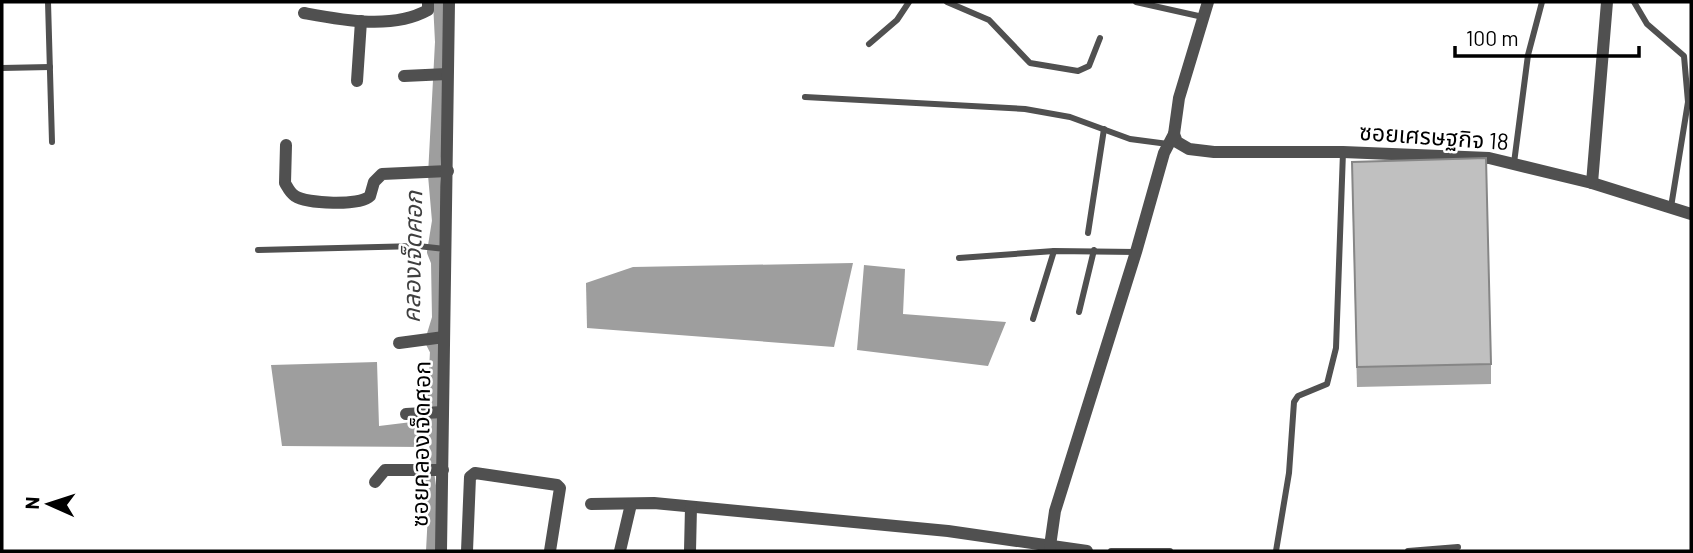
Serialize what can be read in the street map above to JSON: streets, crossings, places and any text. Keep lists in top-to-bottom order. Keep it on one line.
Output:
{"streets":{"street":["ซอยเศรษฐกิจ 18","ซอยคลองเจ็ดศอก"]},"water":["คลองเจ็ดศอก"],"scale_bar":"100 m","north":"left"}
